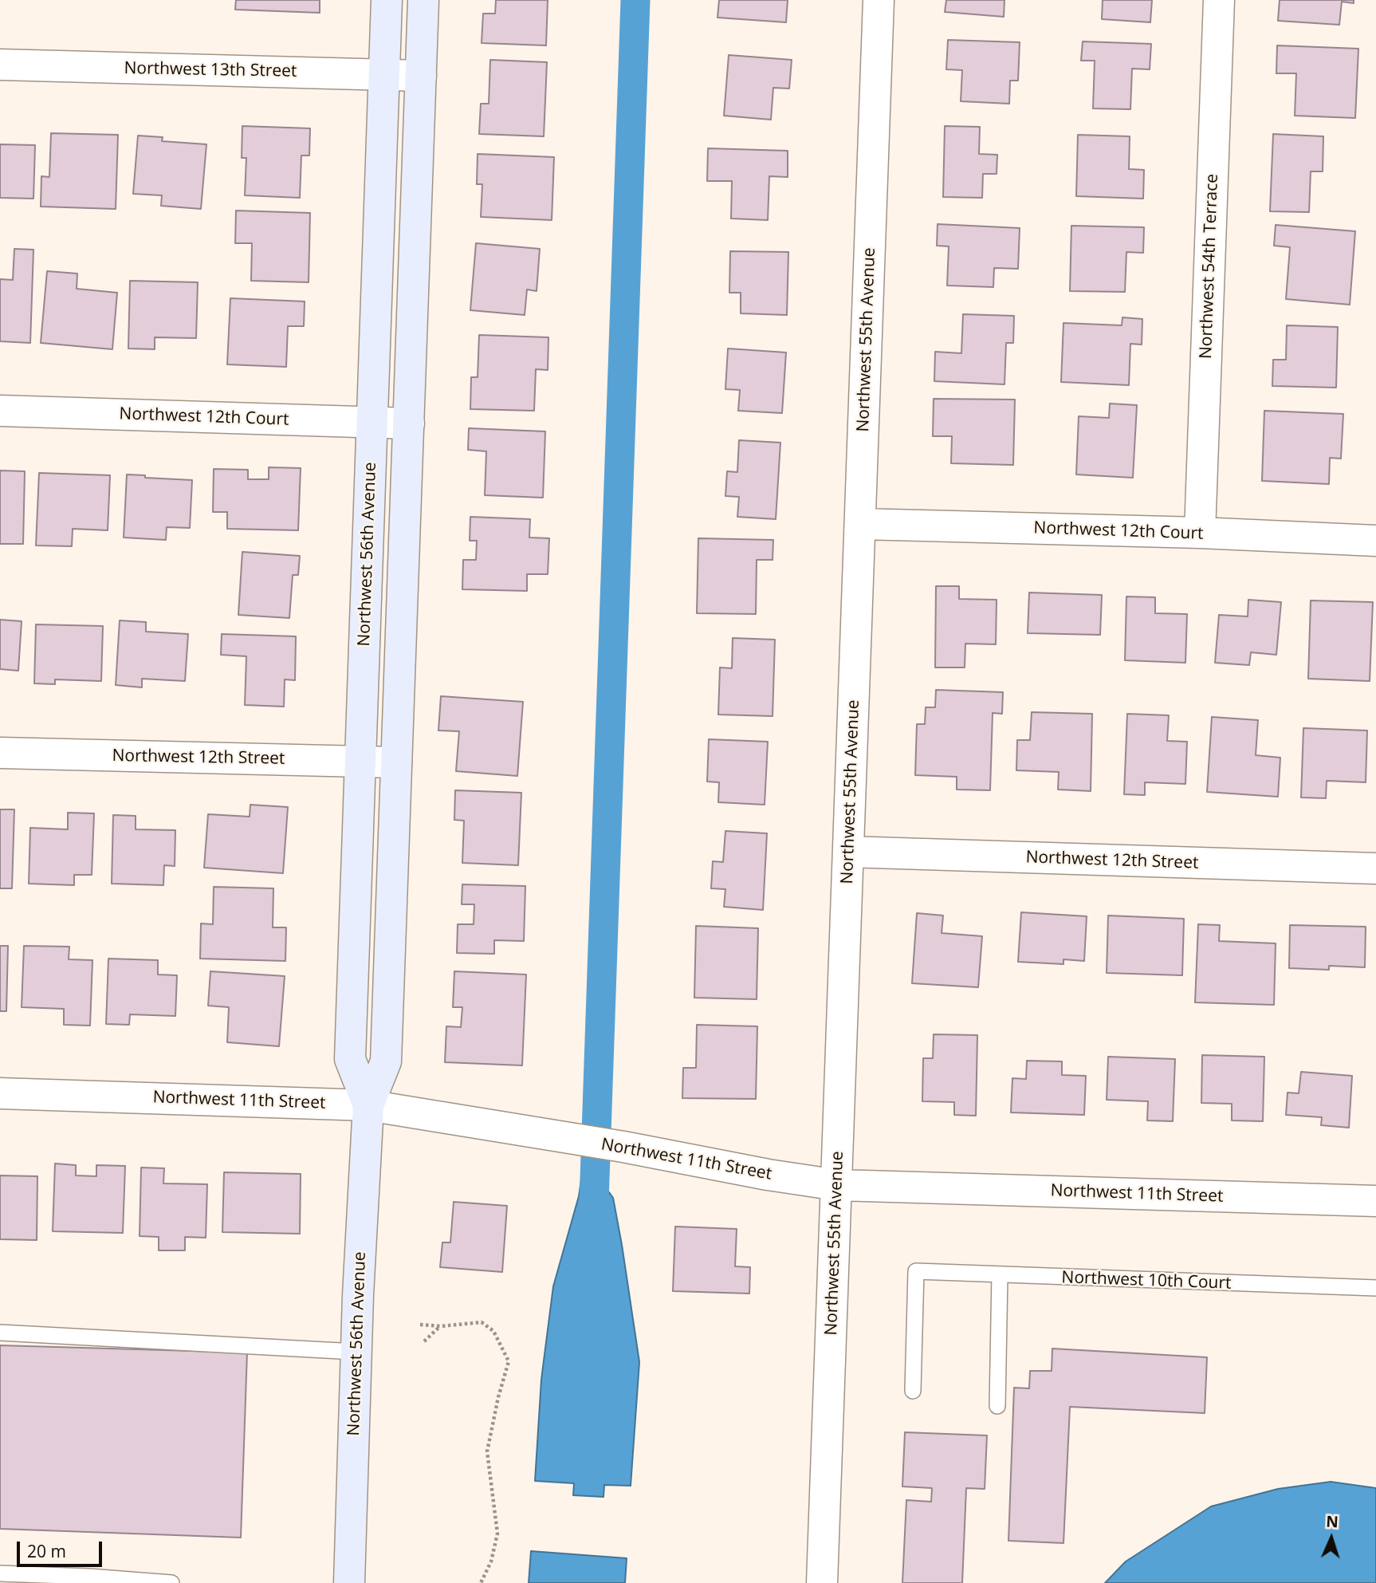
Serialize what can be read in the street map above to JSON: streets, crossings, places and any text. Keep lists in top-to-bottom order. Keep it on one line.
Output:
{"streets":{"street":["Northwest 13th Street","Northwest 54th Terrace","Northwest 55th Avenue","Northwest 12th Court","Northwest 56th Avenue","Northwest 12th Street","Northwest 11th Street"],"lane":["Northwest 10th Court"]},"crossings":[["Northwest 13th Street","Northwest 56th Avenue"],["Northwest 54th Terrace","Northwest 12th Court"],["Northwest 55th Avenue","Northwest 12th Court"],["Northwest 55th Avenue","Northwest 12th Street"],["Northwest 55th Avenue","Northwest 11th Street"],["Northwest 12th Court","Northwest 56th Avenue"],["Northwest 56th Avenue","Northwest 12th Street"],["Northwest 56th Avenue","Northwest 11th Street"]],"scale_bar":"20 m","north":"top"}
